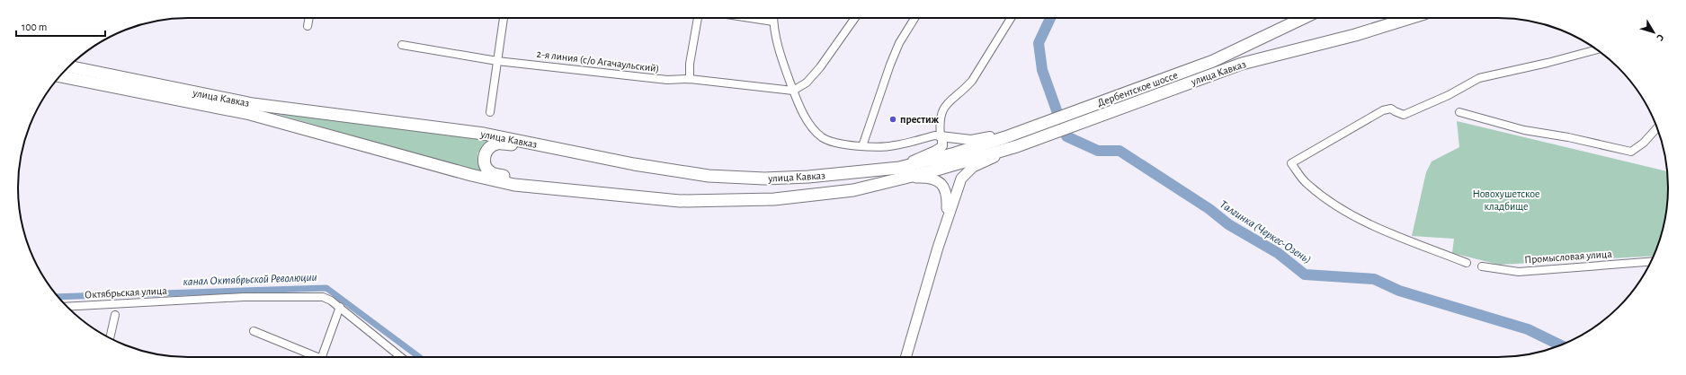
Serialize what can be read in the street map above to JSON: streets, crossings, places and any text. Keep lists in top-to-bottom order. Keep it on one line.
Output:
{"streets":{"highway":["улица Кавказ","Дербентское шоссе"],"street":["2-я линия (с/о Агачаульский)","Промысловая улица","Октябрьская улица"]},"crossings":[["улица Кавказ","Дербентское шоссе"]],"water":["Талгинка (Черкес-Озень)","канал Октябрьской Революции"],"parks":["Новохушетское кладбище"],"places":["престиж"],"scale_bar":"100 m","north":"bottom right"}
